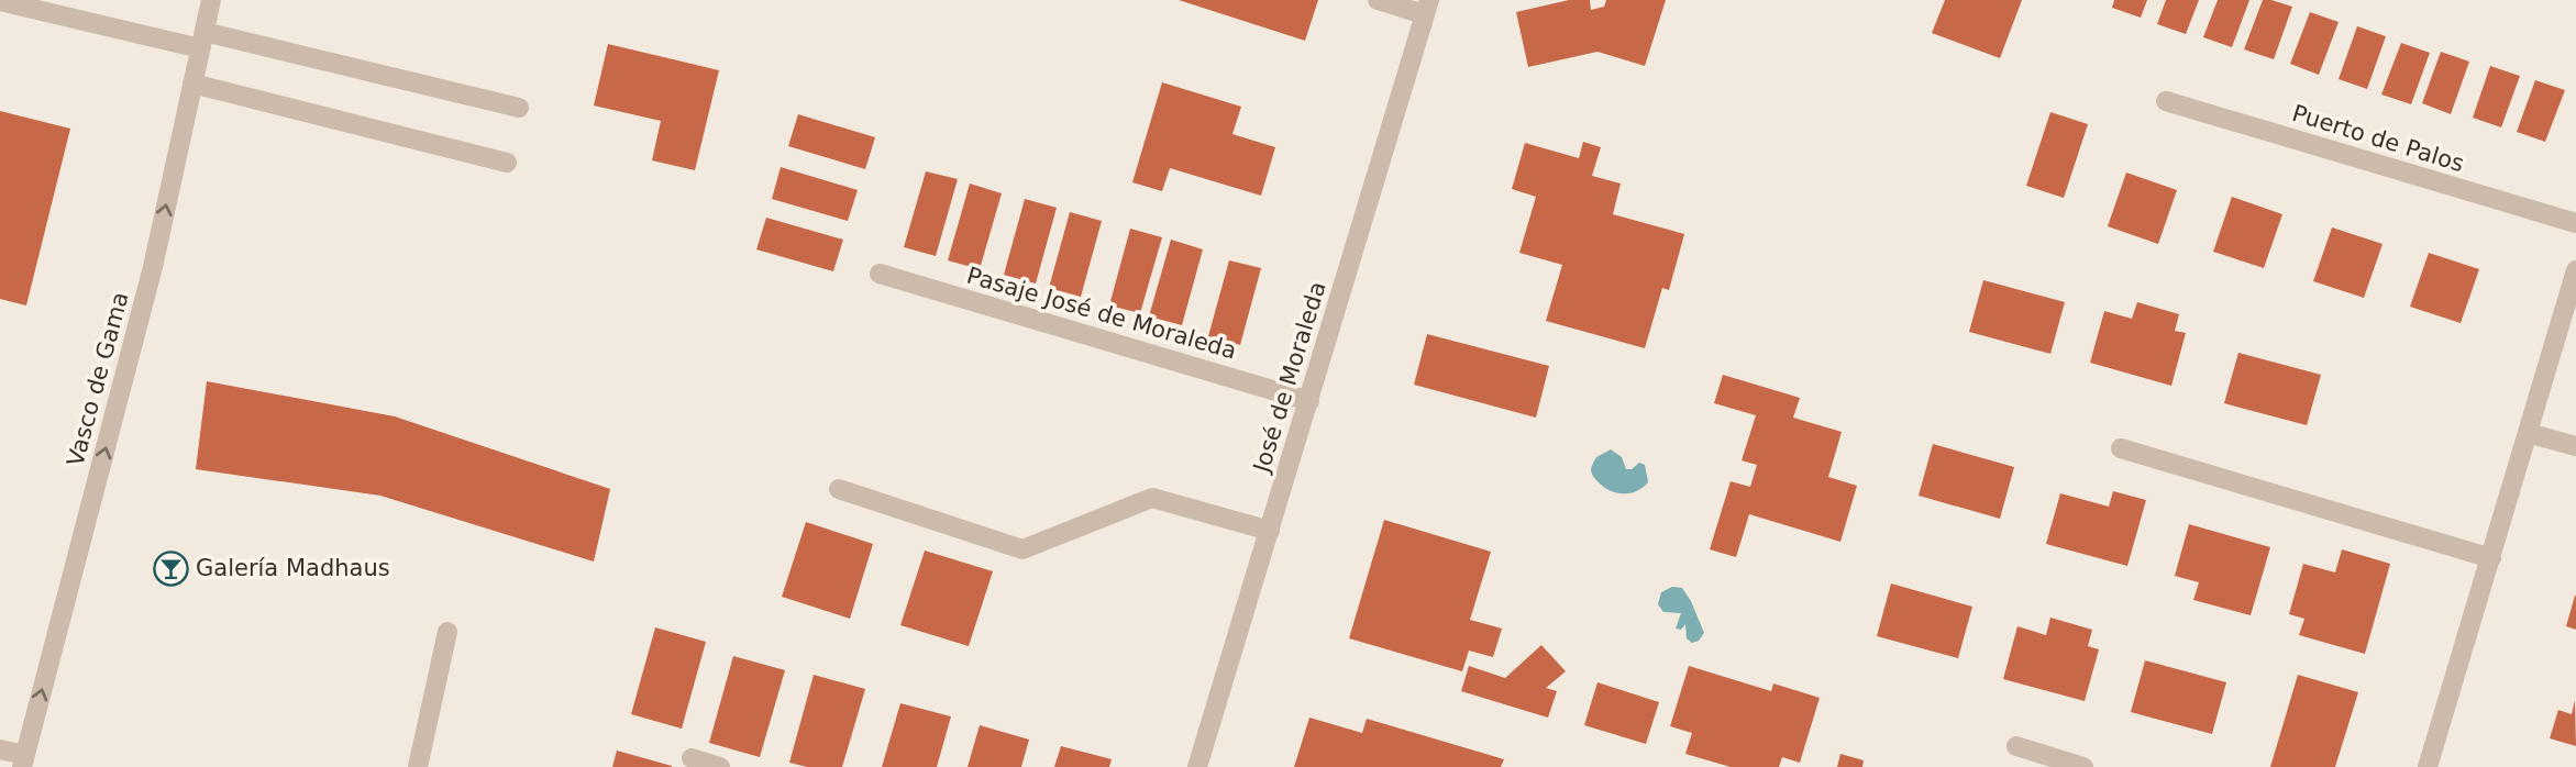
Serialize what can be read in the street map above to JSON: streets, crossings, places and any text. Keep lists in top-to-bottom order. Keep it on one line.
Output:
{"streets":{"street":["Puerto de Palos","Pasaje José de Moraleda","José de Moraleda","Vasco de Gama"]},"crossings":[["Pasaje José de Moraleda","José de Moraleda"]],"one_way":["Vasco de Gama"],"places":{"bar":["Galería Madhaus"]}}
